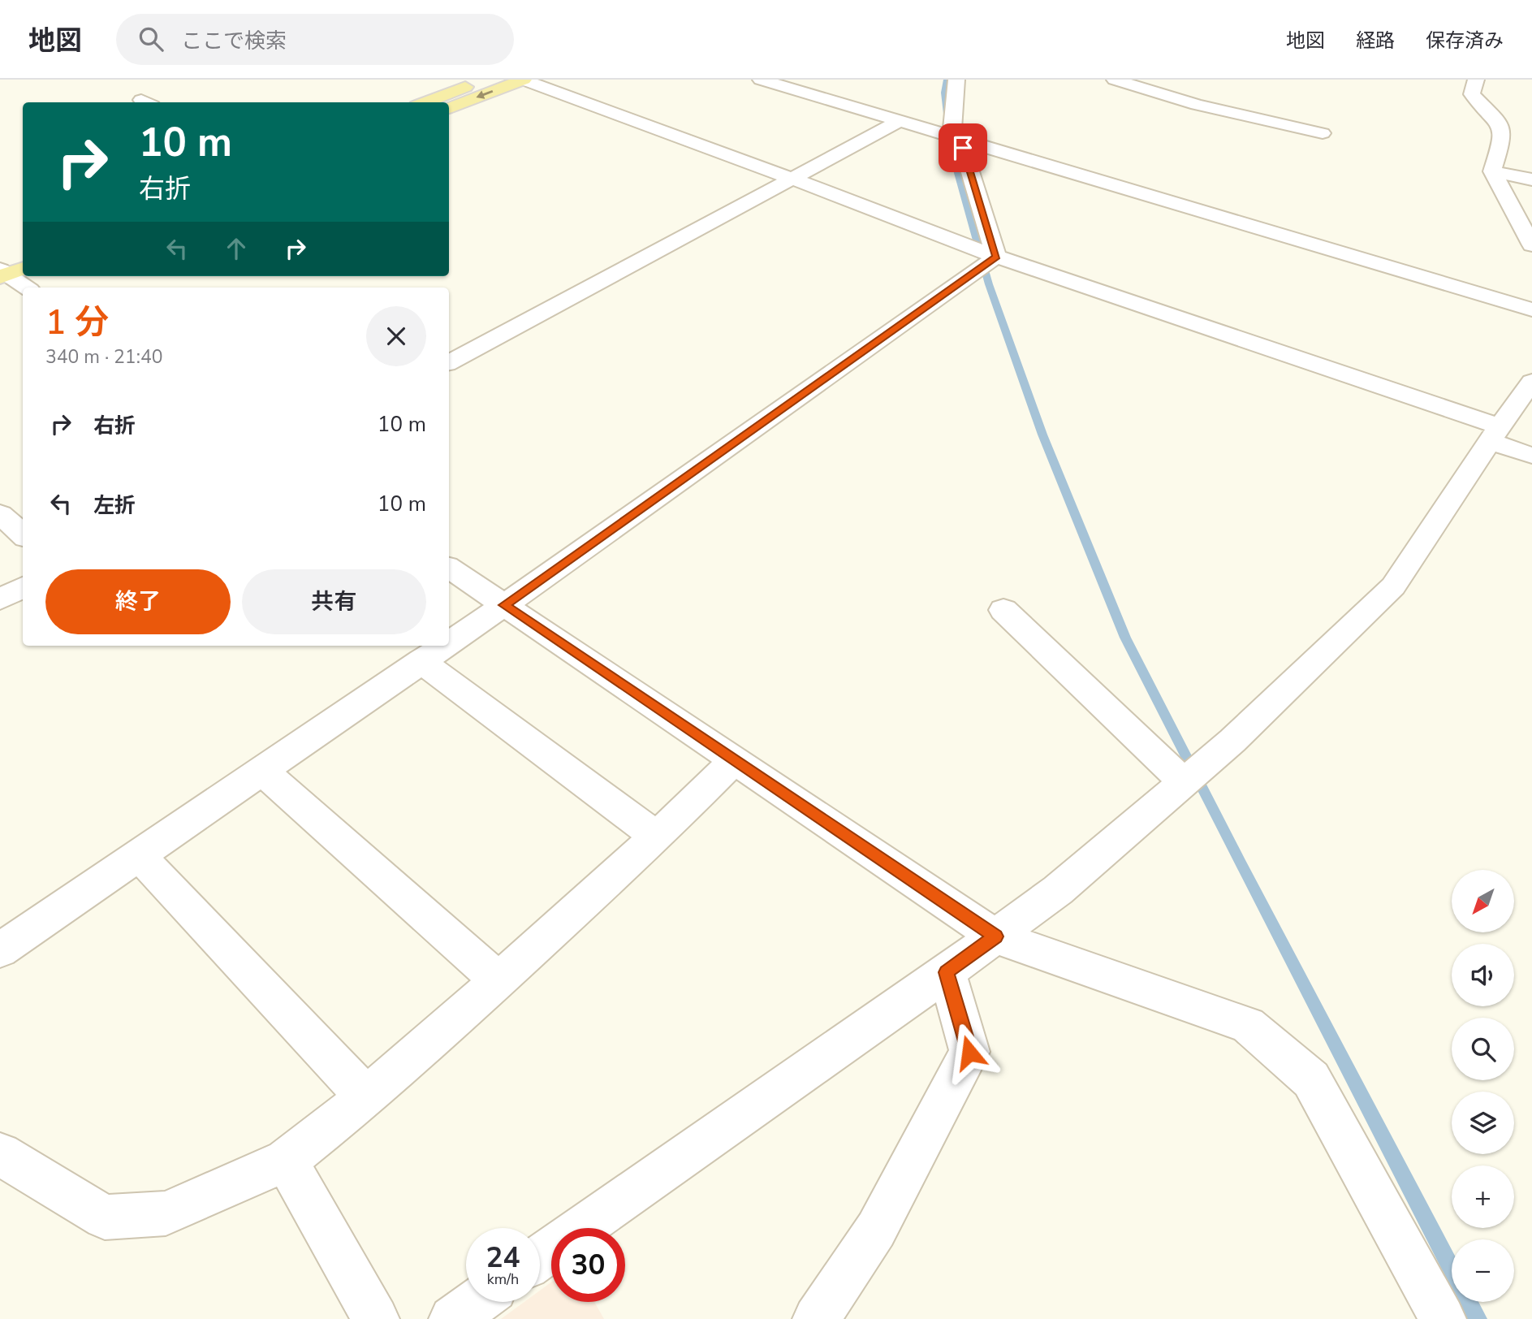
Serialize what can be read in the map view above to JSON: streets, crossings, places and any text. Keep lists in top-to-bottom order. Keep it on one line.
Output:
{"north":"bottom left","page":{"header":"地図","search":"ここで検索","nav":["地図","経路","保存済み"],"turn":["10 m","右折"],"heading":["1 分","340 m · 21:40"],"list":[{"name":"右折","value":"10 m"},{"name":"左折","value":"10 m"}],"buttons":["終了","共有"],"map_buttons":["+","−"],"speed":"24 km/h","limit":"30"}}
